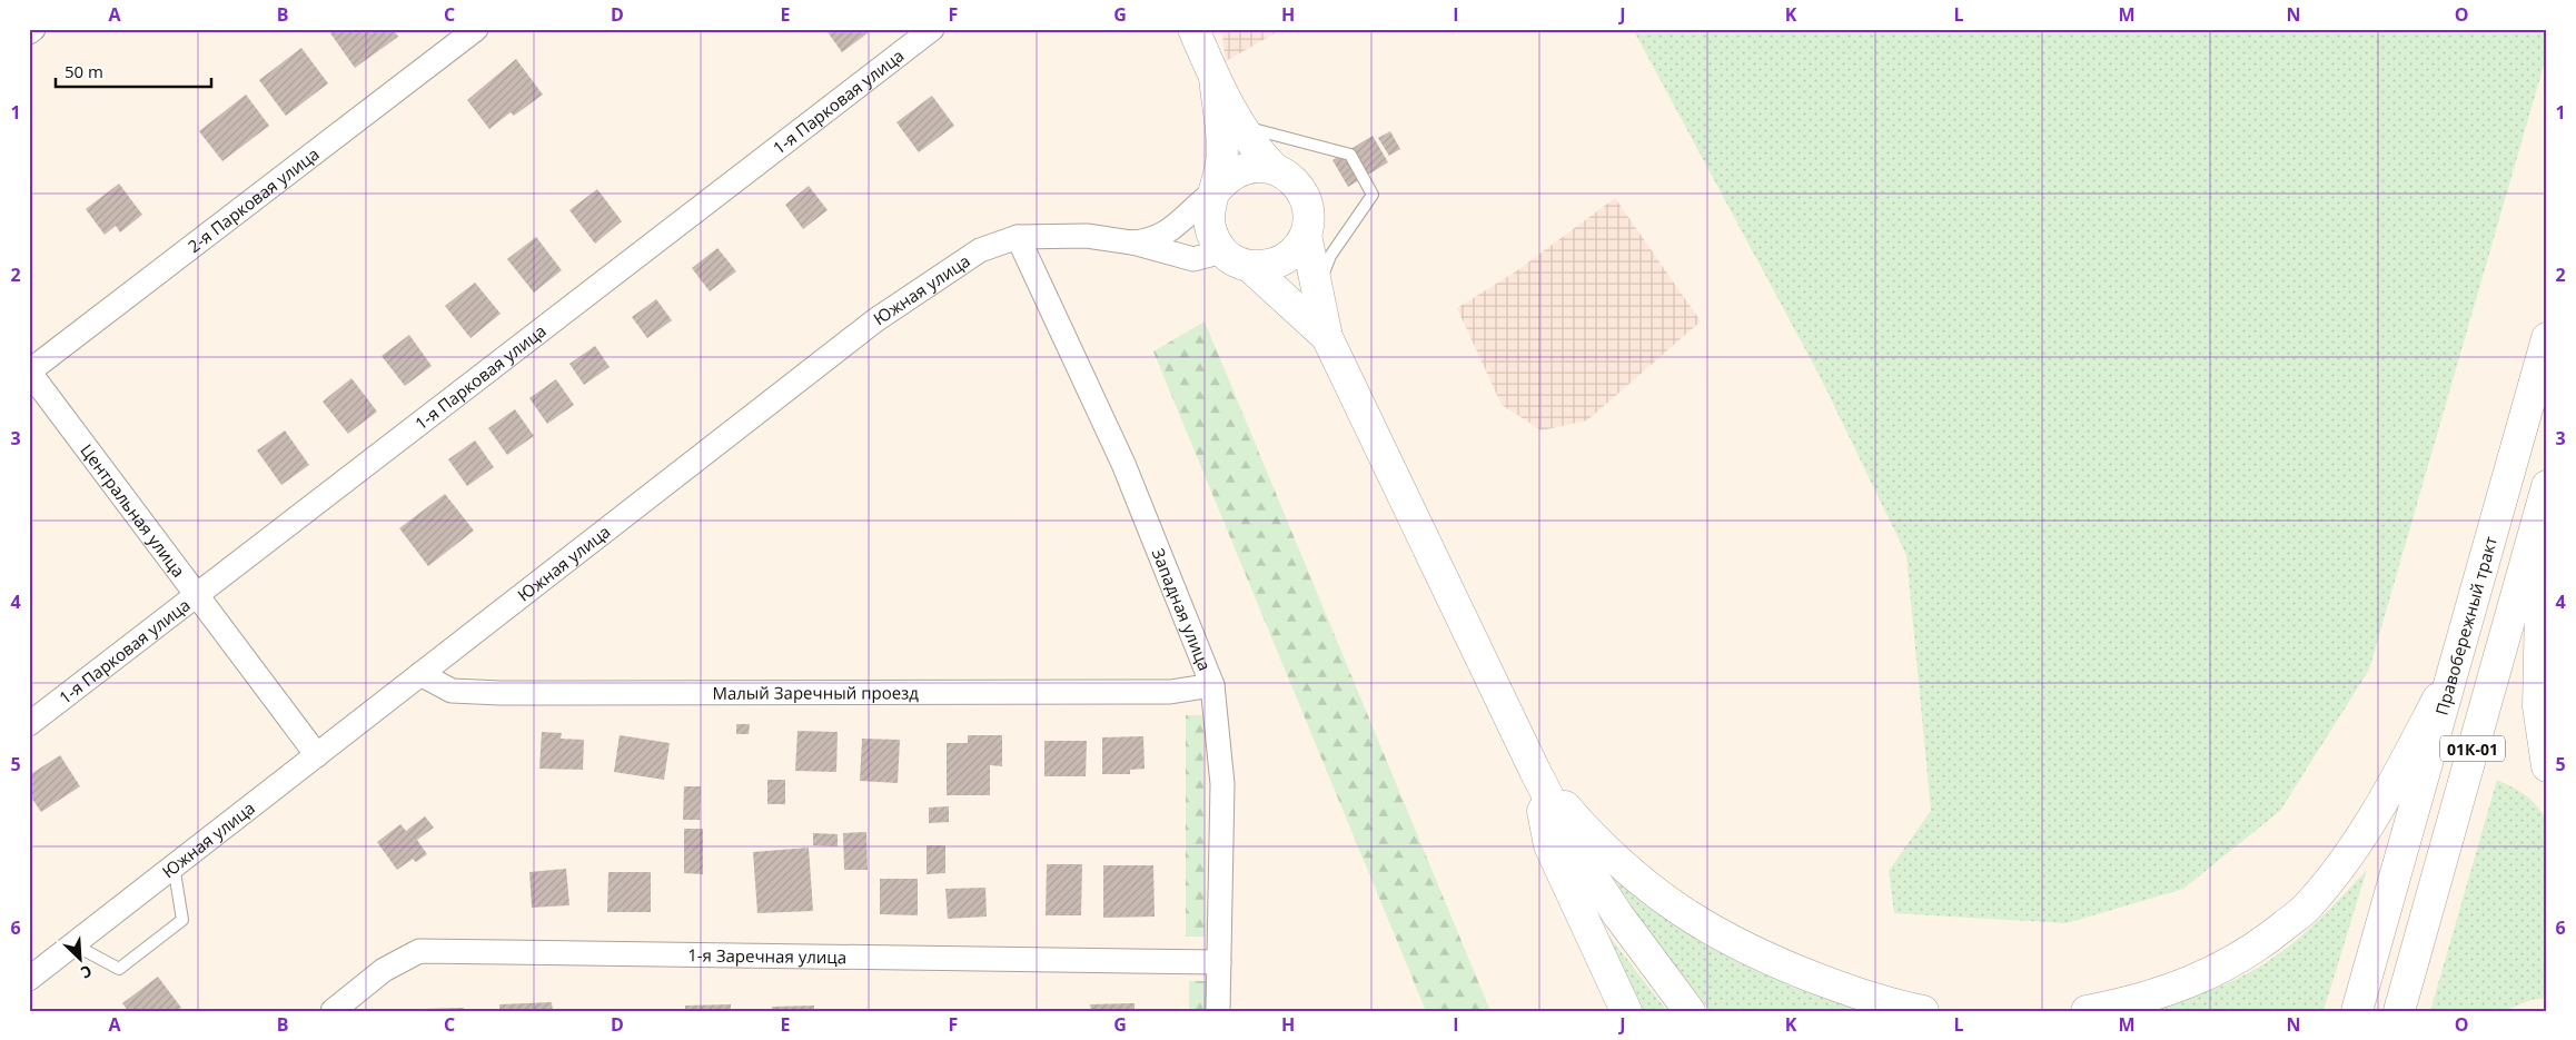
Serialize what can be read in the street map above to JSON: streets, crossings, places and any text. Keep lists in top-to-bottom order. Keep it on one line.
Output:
{"streets":{"main road":["Правобережный тракт","01К-01"],"street":["1-я Парковая улица","2-я Парковая улица","Южная улица","Центральная улица","Западная улица","Малый Заречный проезд","1-я Заречная улица"]},"crossings":[["1-я Парковая улица","Центральная улица"],["2-я Парковая улица","Центральная улица"],["Южная улица","Центральная улица"],["Южная улица","Западная улица"],["Южная улица","Малый Заречный проезд"],["Западная улица","Малый Заречный проезд"],["Западная улица","1-я Заречная улица"]],"scale_bar":"50 m","north":"bottom right","grid":{"columns":["A","B","C","D","E","F","G","H","I","J","K","L","M","N","O"],"rows":["1","2","3","4","5","6"]}}
